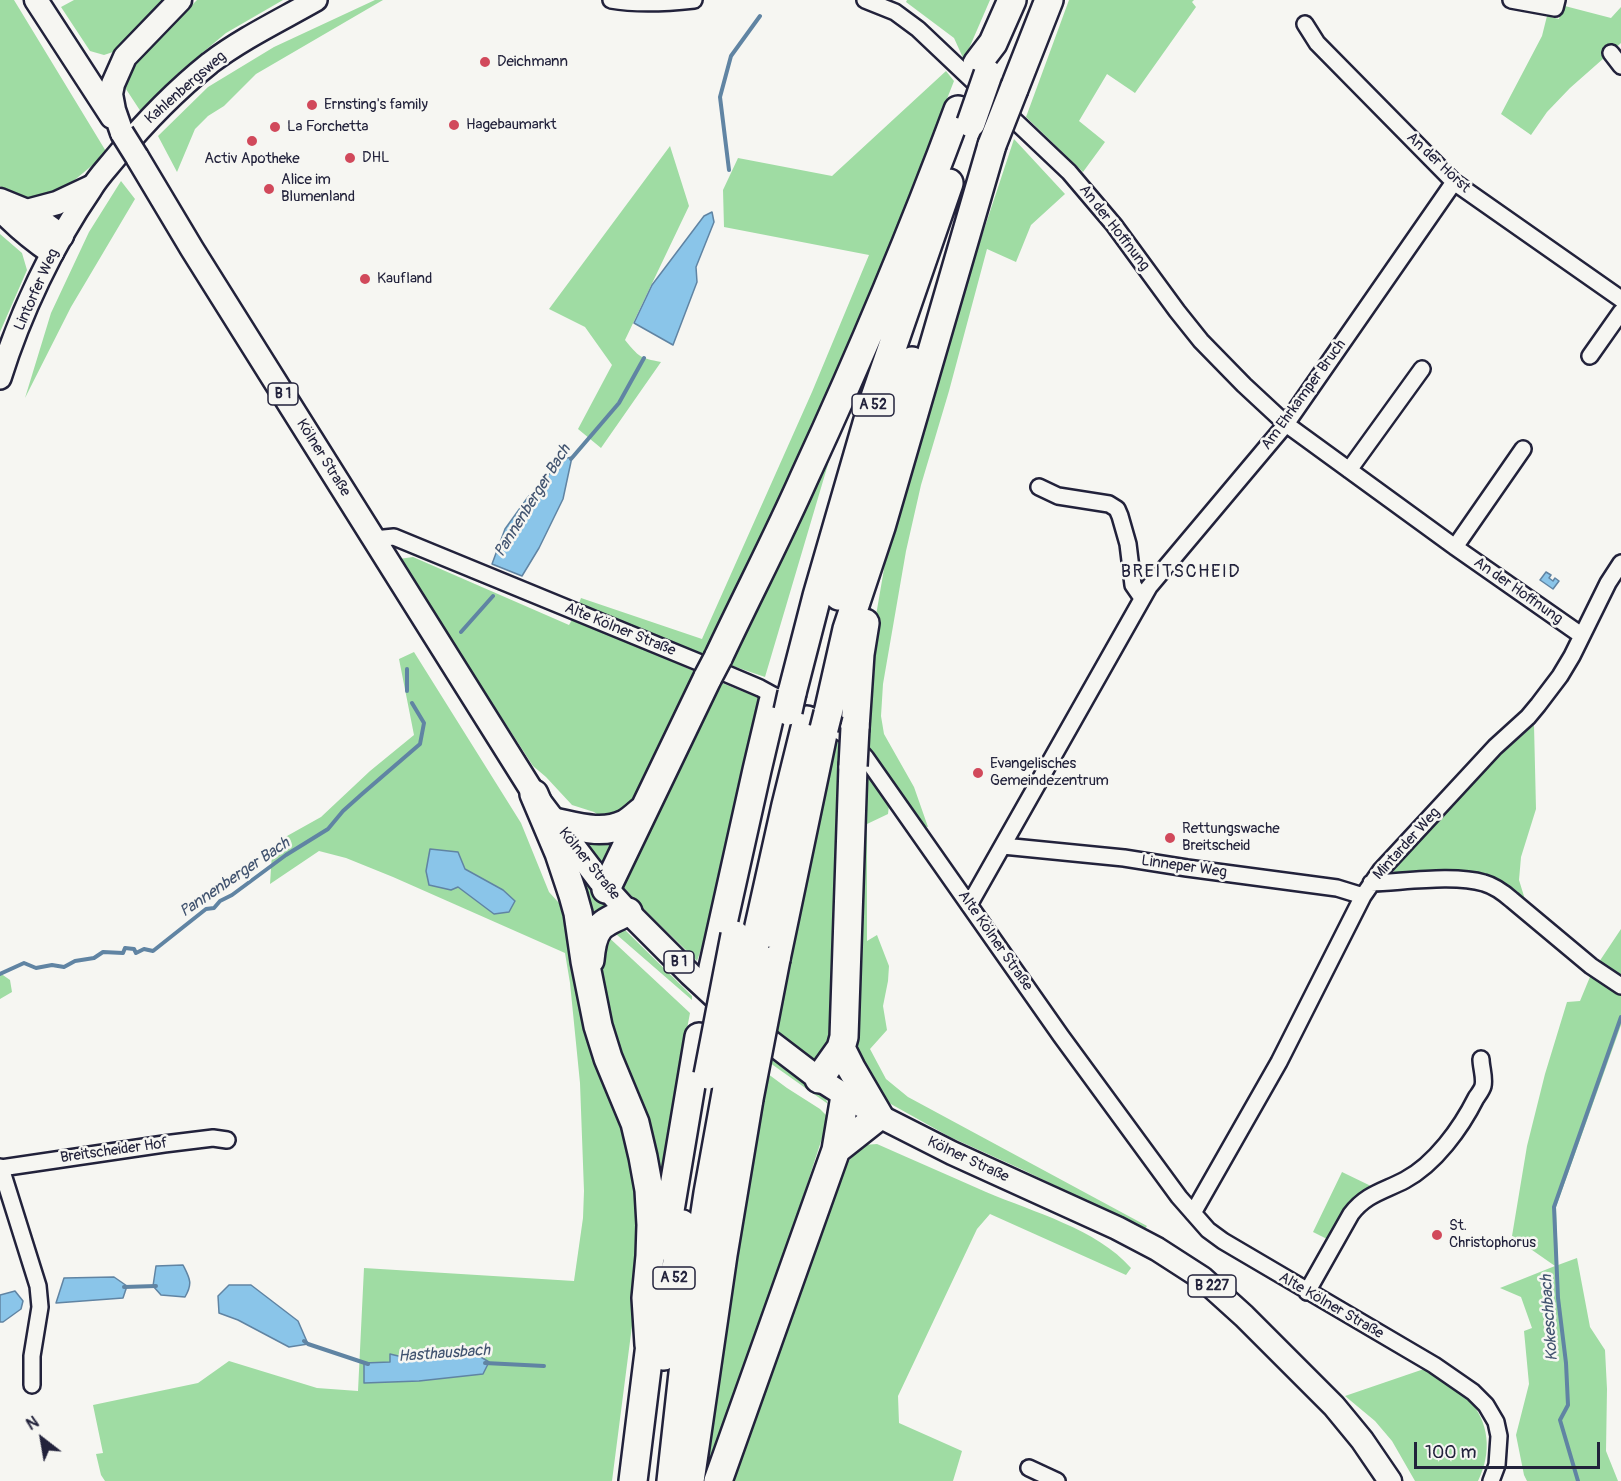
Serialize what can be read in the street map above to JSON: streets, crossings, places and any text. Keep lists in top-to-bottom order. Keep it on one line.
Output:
{"streets":{"highway":["A 52"],"main road":["Kahlenbergsweg","Lintorfer Weg","B 1","Kölner Straße","B 227"],"street":["An der Horst","An der Hoffnung","Am Ehrkamper Bruch","Alte Kölner Straße","Mintarder Weg","Linneper Weg","Breitscheider Hof"]},"crossings":[["Kahlenbergsweg","Lintorfer Weg"],["An der Horst","Am Ehrkamper Bruch"],["An der Hoffnung","Am Ehrkamper Bruch"],["An der Hoffnung","Mintarder Weg"],["Am Ehrkamper Bruch","Alte Kölner Straße"],["Am Ehrkamper Bruch","Linneper Weg"],["Kölner Straße","Alte Kölner Straße"],["Alte Kölner Straße","Mintarder Weg"],["Mintarder Weg","Linneper Weg"]],"districts":["BREITSCHEID"],"water":["Pannenberger Bach","Kokeschbach","Hasthausbach"],"places":["Deichmann","Ernsting's family","Hagebaumarkt","La Forchetta","Activ Apotheke","DHL","Alice im Blumenland","Kaufland","Evangelisches Gemeindezentrum","Rettungswache Breitscheid","St. Christophorus"],"scale_bar":"100 m","north":"top left"}
